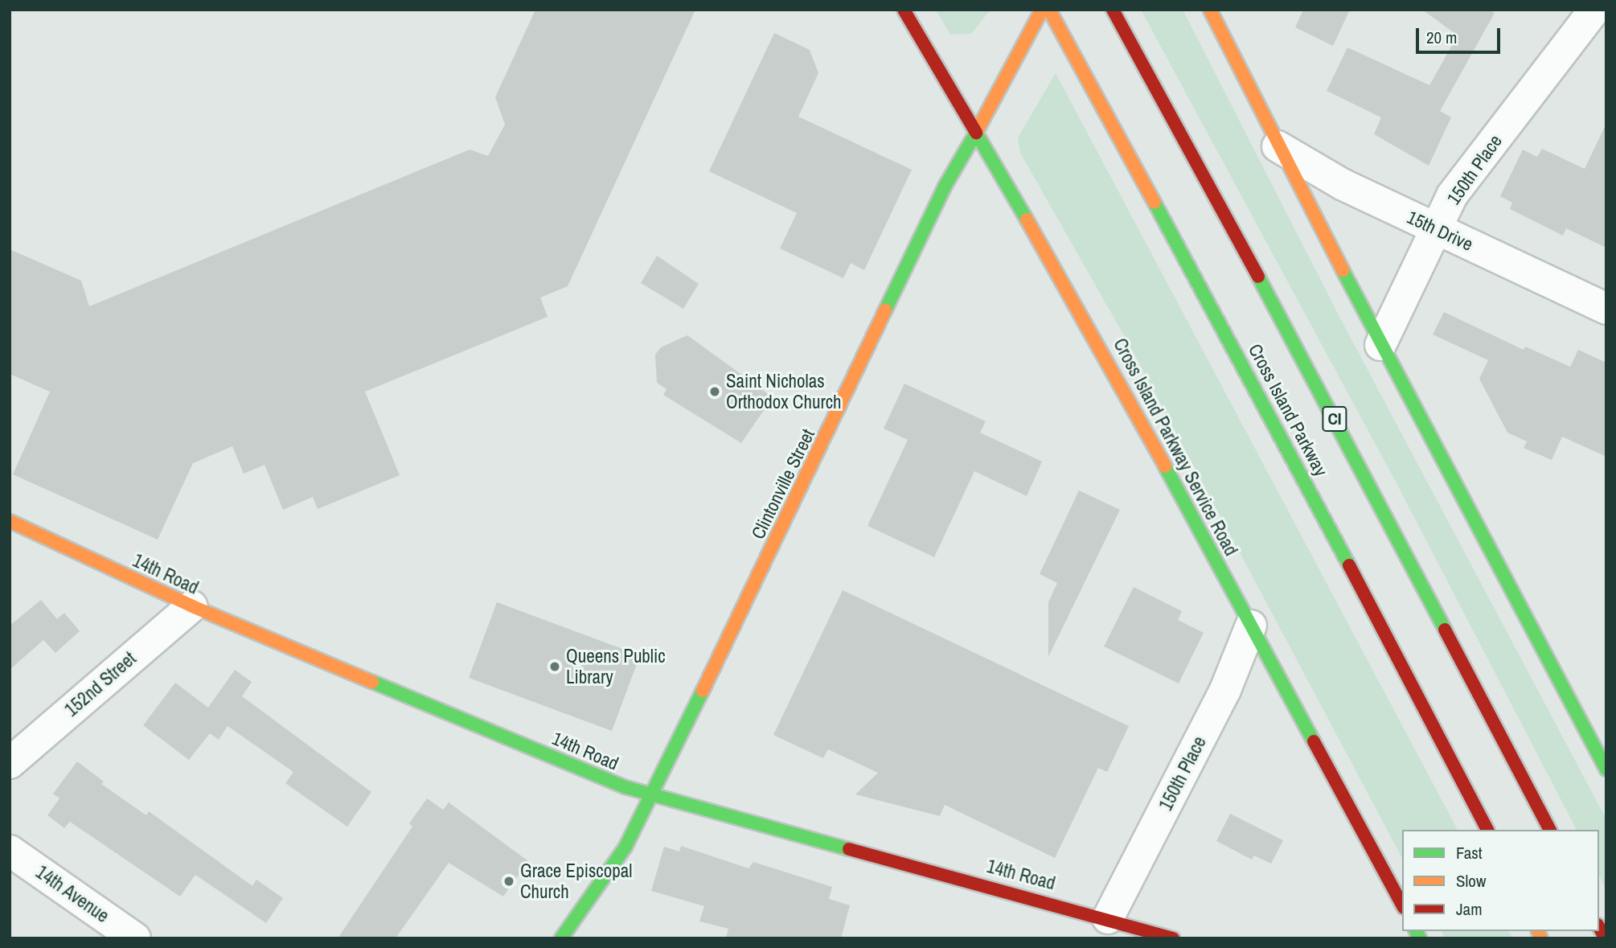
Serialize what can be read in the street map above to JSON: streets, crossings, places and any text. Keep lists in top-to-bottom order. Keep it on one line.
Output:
{"streets":{"main road":["Cross Island Parkway","CI","Cross Island Parkway Service Road","Clintonville Street","14th Road"],"street":["150th Place","15th Drive","152nd Street","14th Avenue"]},"crossings":[["150th Place","15th Drive"],["150th Place","Cross Island Parkway Service Road"],["150th Place","14th Road"],["Cross Island Parkway Service Road","Clintonville Street"],["Clintonville Street","14th Road"],["14th Road","152nd Street"]],"places":["Saint Nicholas Orthodox Church","Queens Public Library","Grace Episcopal Church"],"legend":["Fast","Slow","Jam"],"scale_bar":"20 m"}
